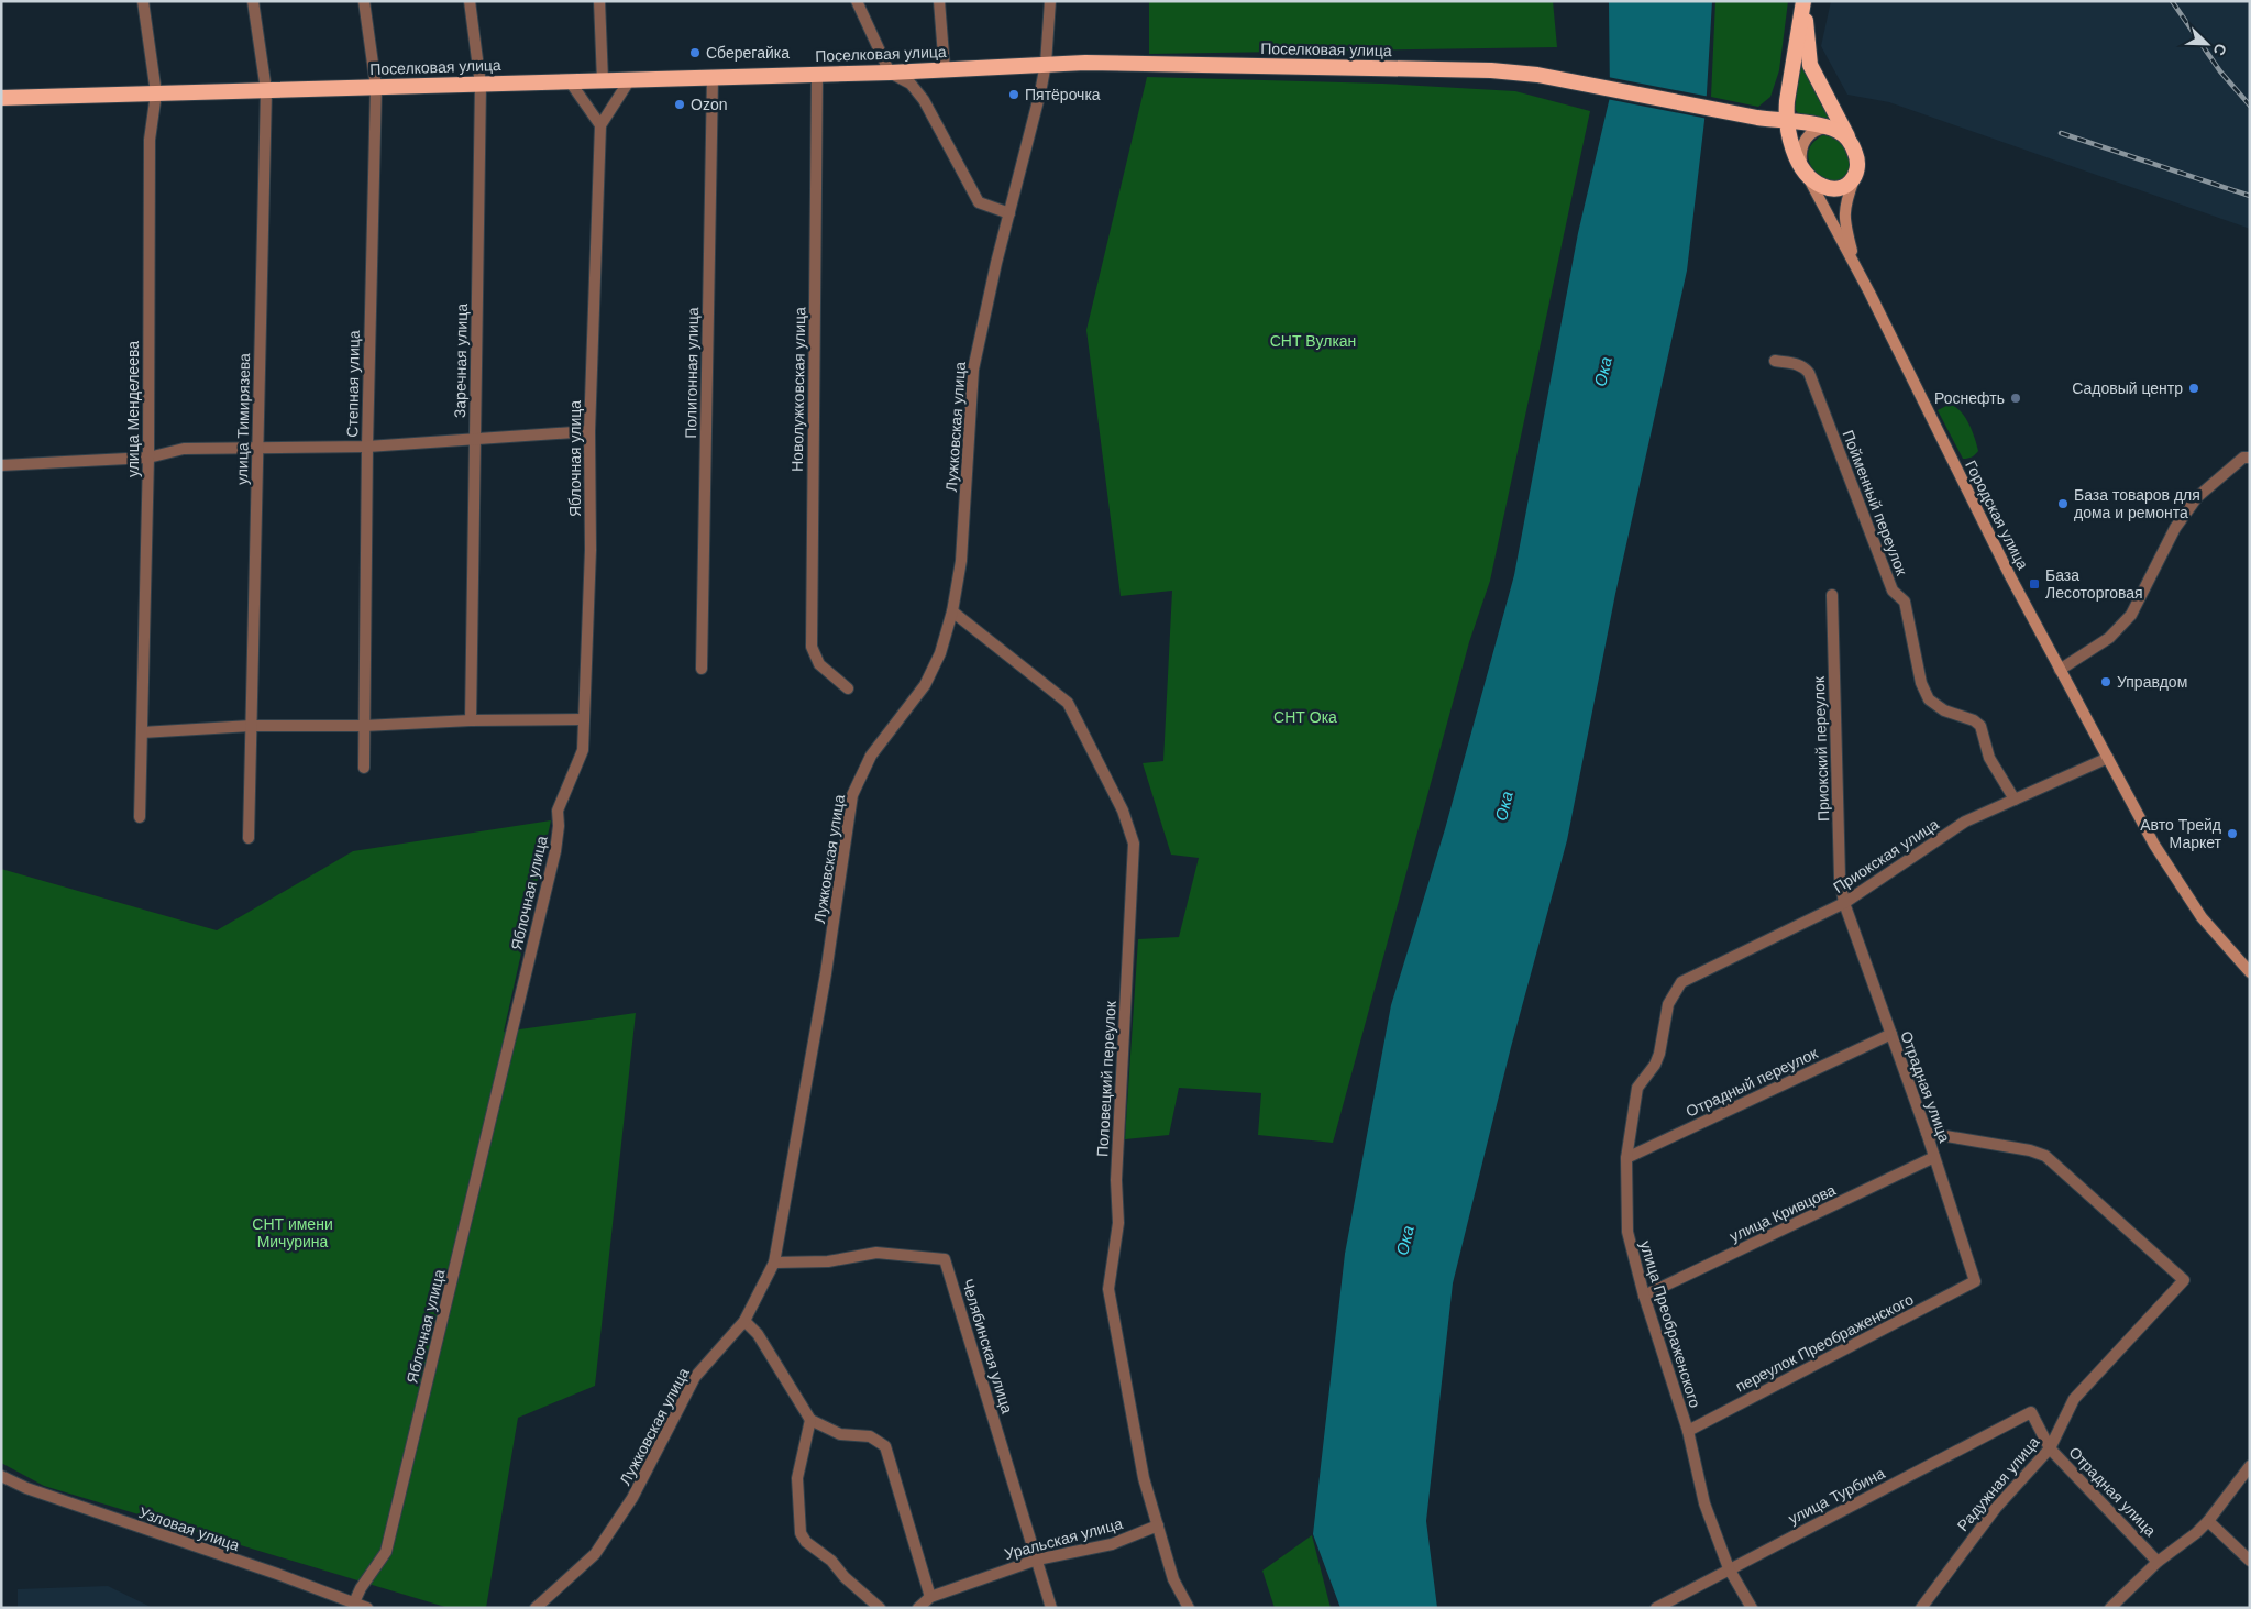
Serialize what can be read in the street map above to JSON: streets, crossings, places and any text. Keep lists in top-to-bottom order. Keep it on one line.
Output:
{"streets":{"highway":["Поселковая улица"],"main road":["Городская улица"],"street":["Заречная улица","Полигонная улица","Степная улица","Новолужковская улица","улица Менделеева","улица Тимирязева","Лужковская улица","Яблочная улица","Пойменный переулок","Приокский переулок","Приокская улица","Половецкий переулок","Отрадный переулок","Отрадная улица","улица Кривцова","улица Преображенского","переулок Преображенского","Челябинская улица","Радужная улица","улица Турбина","Узловая улица","Уральская улица"]},"crossings":[["Поселковая улица","Заречная улица"],["Поселковая улица","Полигонная улица"],["Поселковая улица","Степная улица"],["Поселковая улица","Новолужковская улица"],["Поселковая улица","улица Менделеева"],["Поселковая улица","улица Тимирязева"],["Поселковая улица","Лужковская улица"],["Поселковая улица","Городская улица"],["Лужковская улица","Половецкий переулок"],["Лужковская улица","Челябинская улица"],["Яблочная улица","Узловая улица"],["Пойменный переулок","Приокская улица"],["Городская улица","Приокская улица"],["Приокский переулок","Приокская улица"],["Приокский переулок","Отрадная улица"],["Приокская улица","Отрадная улица"],["Приокская улица","улица Преображенского"],["Половецкий переулок","Уральская улица"],["Отрадный переулок","Отрадная улица"],["Отрадный переулок","улица Преображенского"],["Отрадная улица","улица Кривцова"],["Отрадная улица","переулок Преображенского"],["Отрадная улица","Радужная улица"],["Отрадная улица","улица Турбина"],["улица Кривцова","улица Преображенского"],["улица Преображенского","переулок Преображенского"],["улица Преображенского","улица Турбина"],["Челябинская улица","Уральская улица"]],"water":["Ока"],"parks":["СНТ Вулкан","СНТ Ока","СНТ имени Мичурина"],"places":{"other":["Сберегайка","Пятёрочка","Ozon","Садовый центр","Роснефть","База товаров для дома и ремонта","Управдом","Авто Трейд Маркет"],"transit":["База Лесоторговая"]},"north":"bottom right"}
